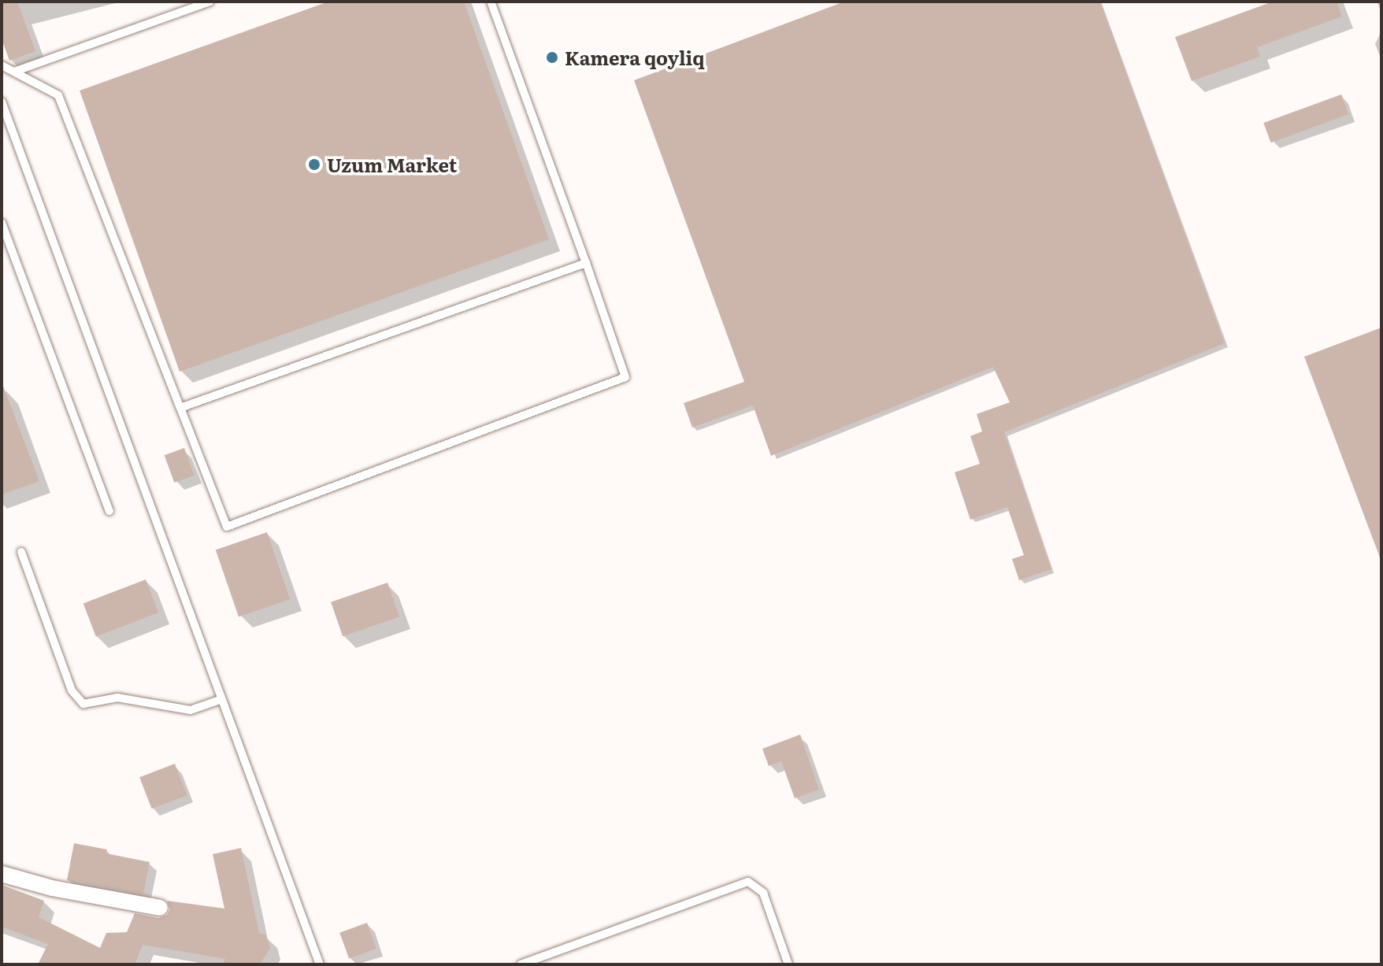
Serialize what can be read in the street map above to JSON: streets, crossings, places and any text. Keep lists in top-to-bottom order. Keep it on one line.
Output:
{"places":["Kamera qoyliq","Uzum Market"]}
